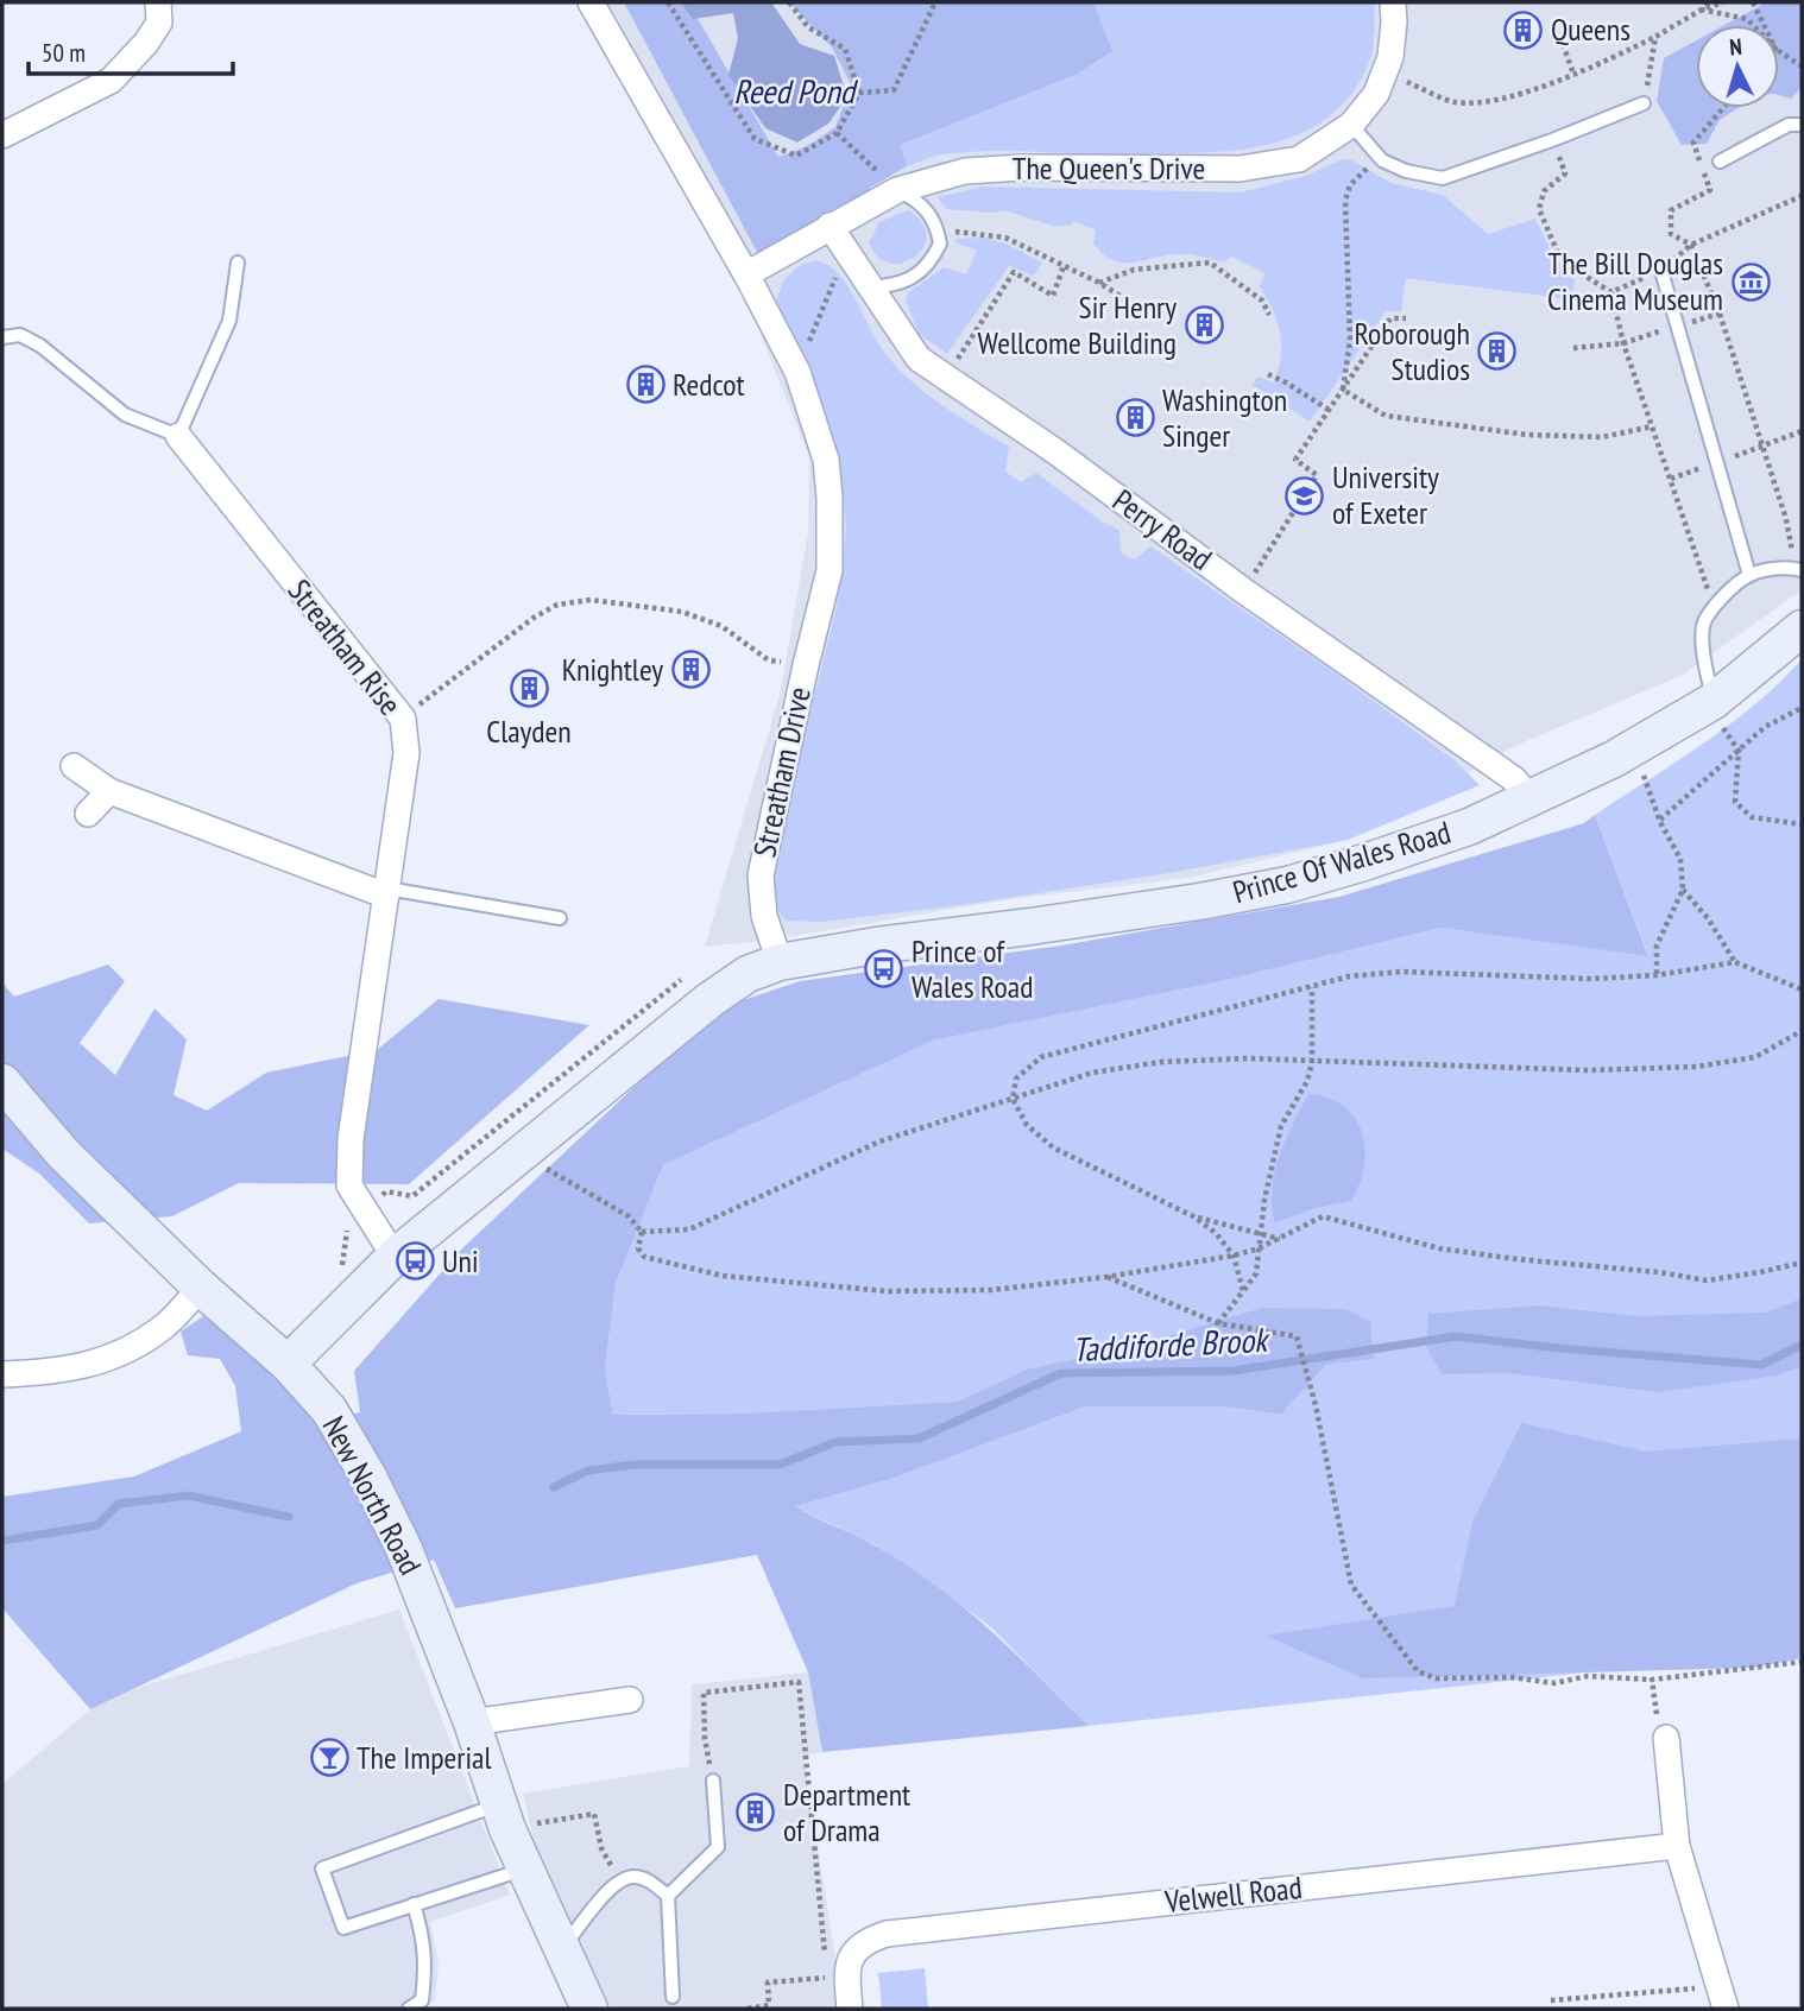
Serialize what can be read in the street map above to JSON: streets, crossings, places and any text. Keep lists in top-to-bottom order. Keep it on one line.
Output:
{"streets":{"street":["The Queen's Drive","Perry Road","Streatham Rise","Streatham Drive","Prince Of Wales Road","New North Road","Velwell Road"]},"crossings":[["The Queen's Drive","Perry Road"],["The Queen's Drive","Streatham Drive"],["Perry Road","Prince Of Wales Road"],["Streatham Drive","Prince Of Wales Road"]],"water":["Reed Pond","Taddiforde Brook"],"places":{"building":["Queens","Sir Henry Wellcome Building","Roborough Studios","Redcot","Washington Singer","Knightley","Clayden","Department of Drama"],"museum":["The Bill Douglas Cinema Museum"],"school or university":["University of Exeter"],"bus stop":["Prince of Wales Road","Uni"],"bar":["The Imperial"]},"scale_bar":"50 m","north":"top"}
